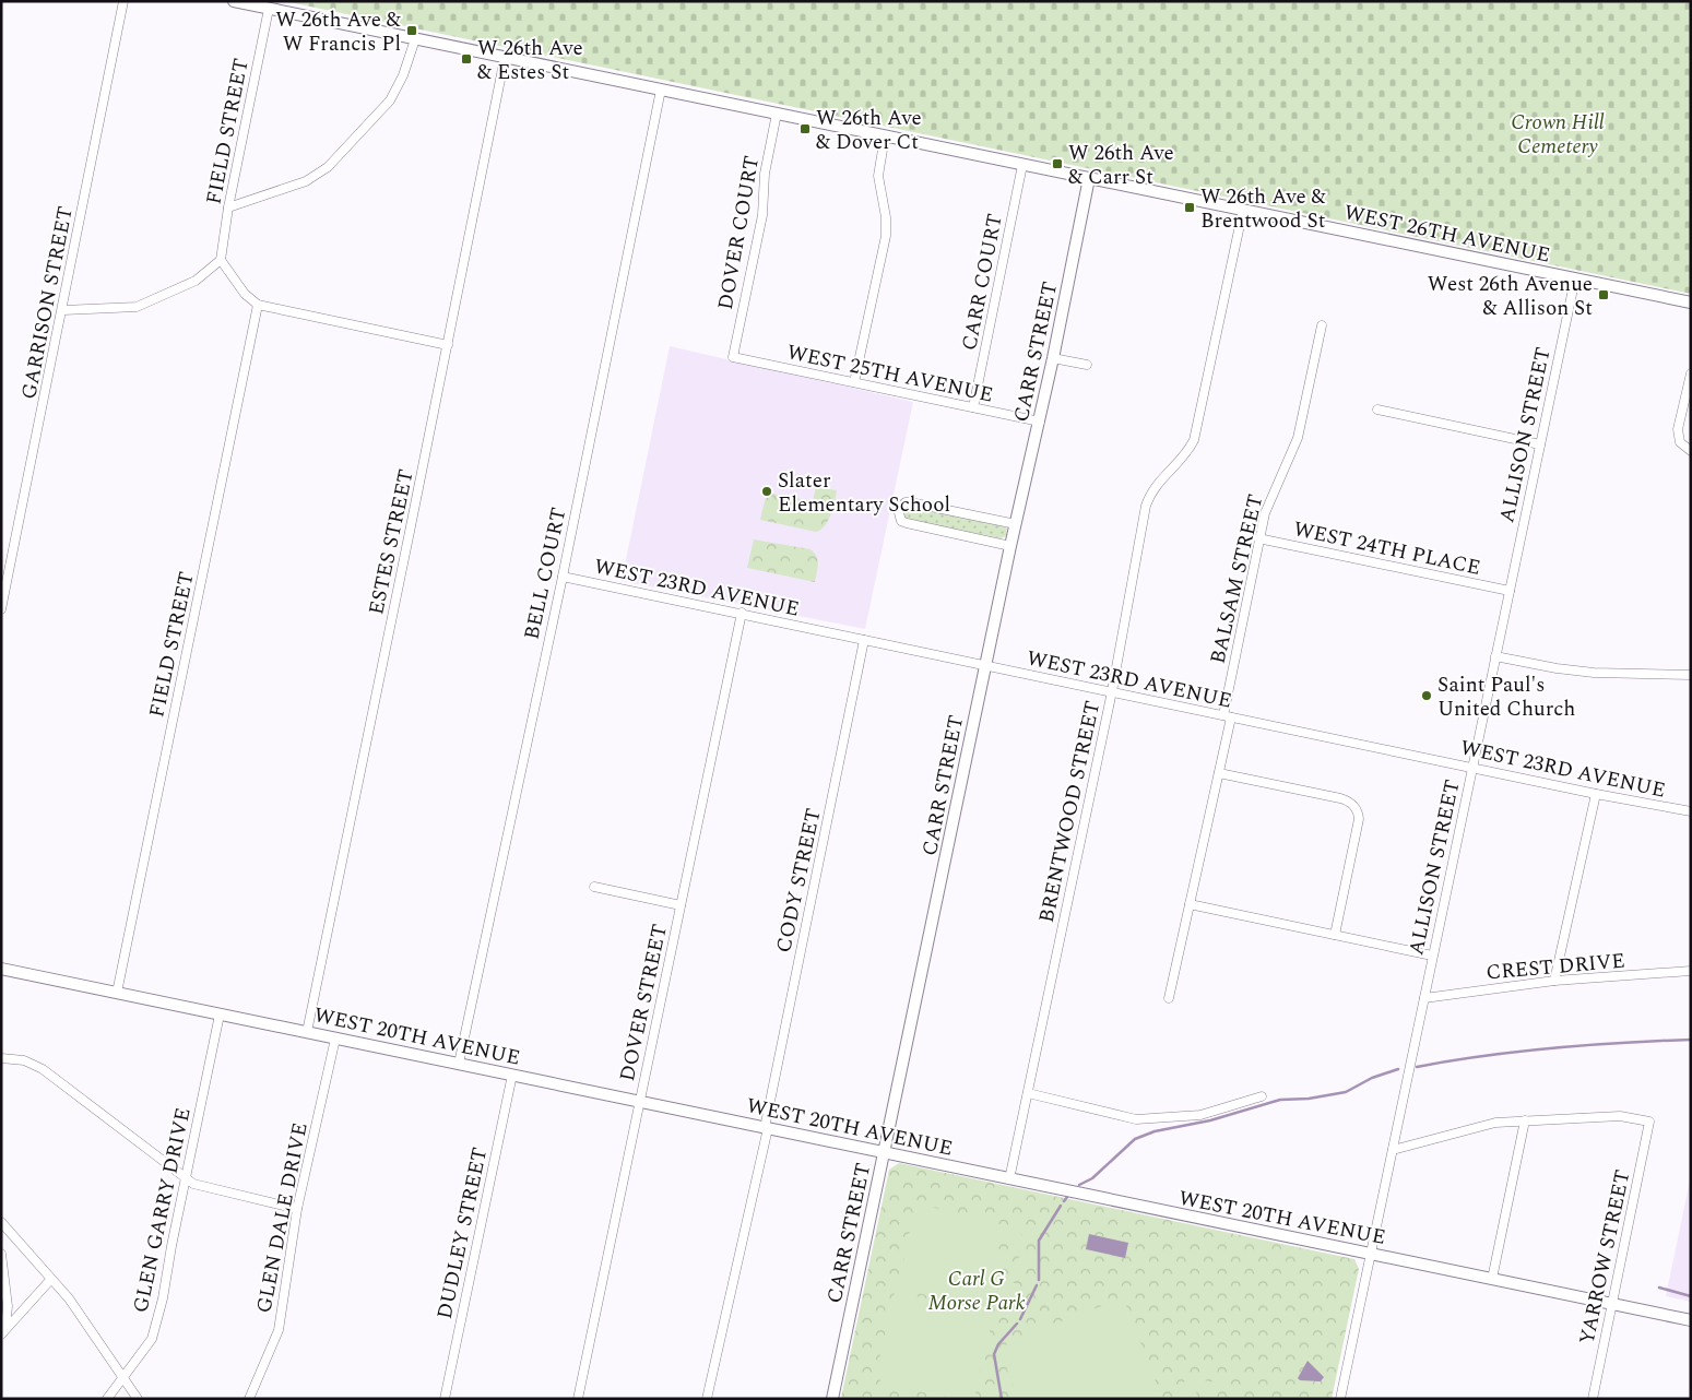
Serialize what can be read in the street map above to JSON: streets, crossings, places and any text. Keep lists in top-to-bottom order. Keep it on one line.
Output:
{"streets":{"street":["FIELD STREET","DOVER COURT","WEST 26TH AVENUE","CARR COURT","GARRISON STREET","CARR STREET","WEST 25TH AVENUE","ALLISON STREET","ESTES STREET","WEST 24TH PLACE","BELL COURT","BALSAM STREET","WEST 23RD AVENUE","BRENTWOOD STREET","CODY STREET","CREST DRIVE","DOVER STREET","WEST 20TH AVENUE","GLEN GARRY DRIVE","GLEN DALE DRIVE","DUDLEY STREET","YARROW STREET"]},"crossings":[["FIELD STREET","WEST 26TH AVENUE"],["FIELD STREET","WEST 20TH AVENUE"],["DOVER COURT","WEST 26TH AVENUE"],["DOVER COURT","WEST 25TH AVENUE"],["WEST 26TH AVENUE","CARR COURT"],["WEST 26TH AVENUE","CARR STREET"],["WEST 26TH AVENUE","ALLISON STREET"],["WEST 26TH AVENUE","ESTES STREET"],["WEST 26TH AVENUE","BELL COURT"],["WEST 26TH AVENUE","BRENTWOOD STREET"],["CARR COURT","WEST 25TH AVENUE"],["CARR STREET","WEST 25TH AVENUE"],["CARR STREET","WEST 23RD AVENUE"],["CARR STREET","WEST 20TH AVENUE"],["ALLISON STREET","WEST 24TH PLACE"],["ALLISON STREET","WEST 23RD AVENUE"],["ALLISON STREET","CREST DRIVE"],["ALLISON STREET","WEST 20TH AVENUE"],["ESTES STREET","WEST 20TH AVENUE"],["WEST 24TH PLACE","BALSAM STREET"],["BELL COURT","WEST 23RD AVENUE"],["BELL COURT","WEST 20TH AVENUE"],["BALSAM STREET","WEST 23RD AVENUE"],["WEST 23RD AVENUE","BRENTWOOD STREET"],["WEST 23RD AVENUE","CODY STREET"],["WEST 23RD AVENUE","DOVER STREET"],["BRENTWOOD STREET","WEST 20TH AVENUE"],["CODY STREET","WEST 20TH AVENUE"],["DOVER STREET","WEST 20TH AVENUE"],["WEST 20TH AVENUE","GLEN GARRY DRIVE"],["WEST 20TH AVENUE","GLEN DALE DRIVE"],["WEST 20TH AVENUE","DUDLEY STREET"],["WEST 20TH AVENUE","YARROW STREET"]],"parks":["Crown Hill Cemetery","Carl G Morse Park"],"places":{"transit":["W 26th Ave & W Francis Pl","W 26th Ave & Estes St","W 26th Ave & Dover Ct","W 26th Ave & Carr St","W 26th Ave & Brentwood St","West 26th Avenue & Allison St"],"other":["Slater Elementary School","Saint Paul's United Church"]}}
